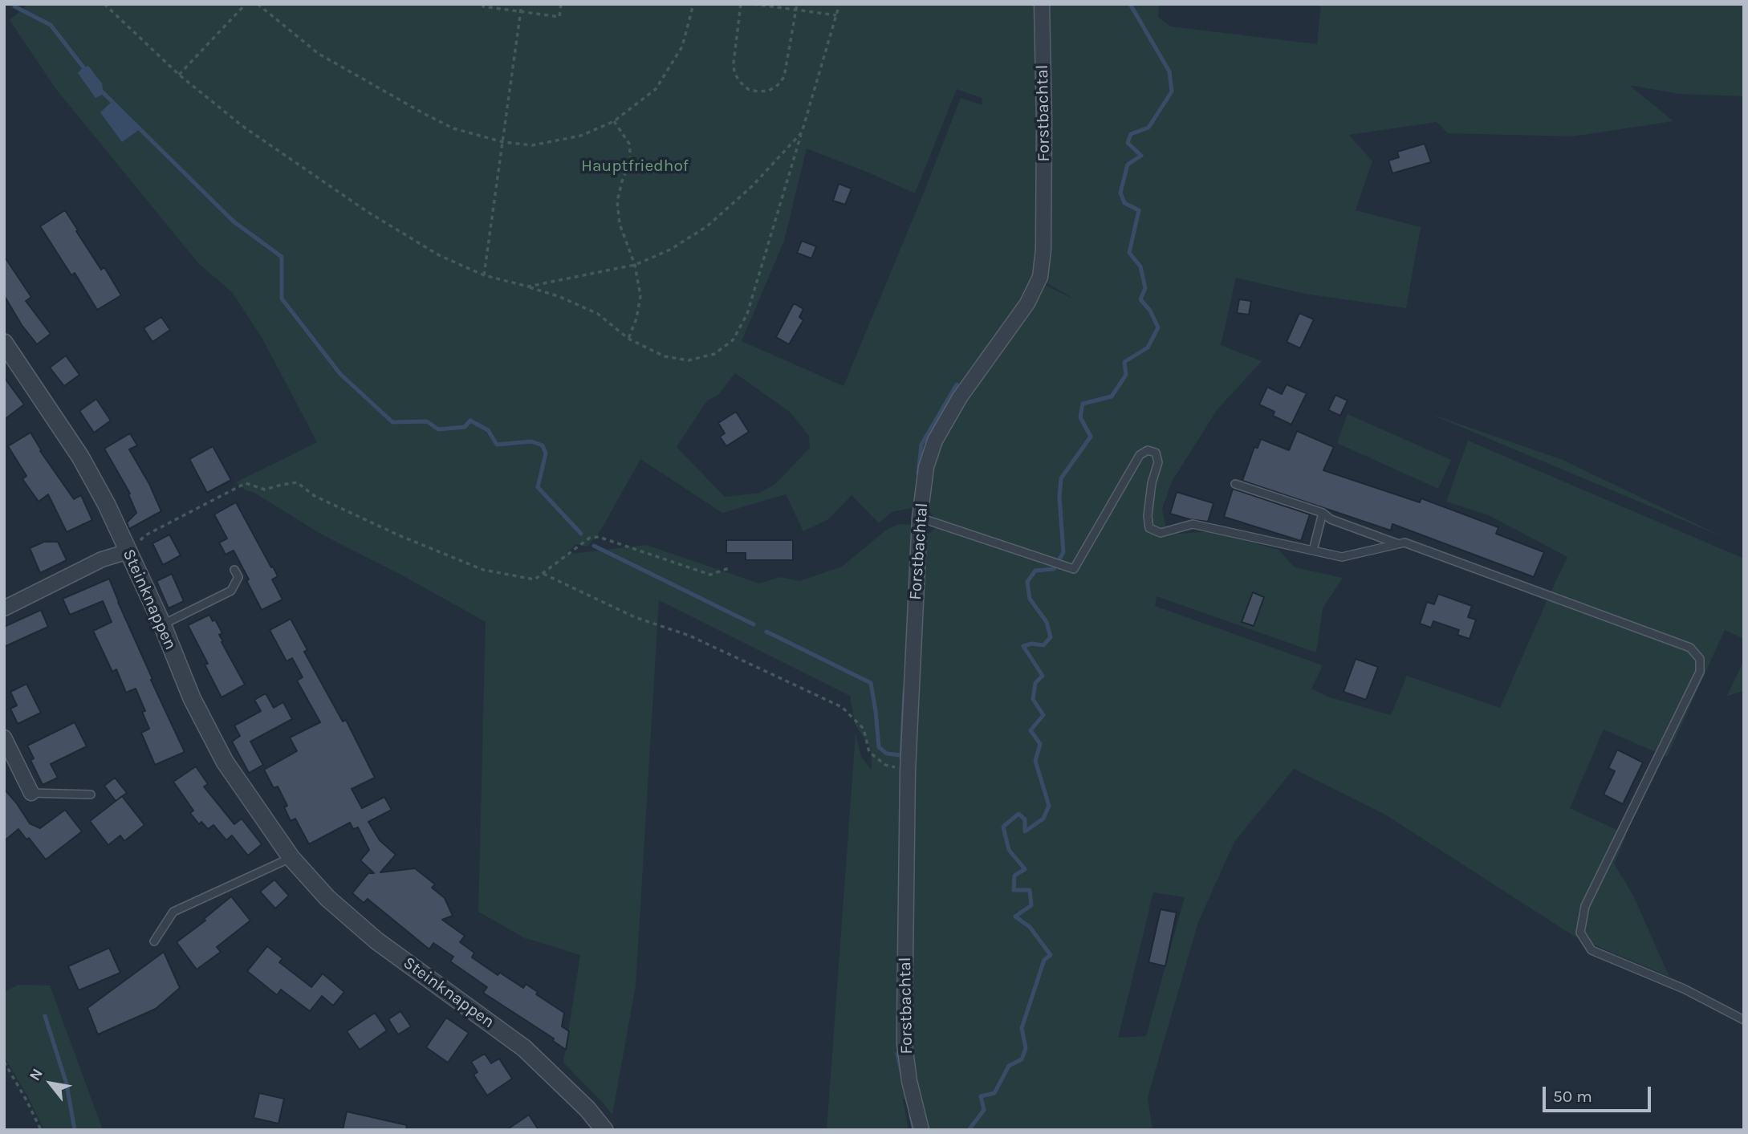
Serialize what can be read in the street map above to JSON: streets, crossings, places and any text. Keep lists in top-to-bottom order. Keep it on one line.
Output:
{"streets":{"street":["Forstbachtal","Steinknappen"]},"parks":["Hauptfriedhof"],"scale_bar":"50 m","north":"top left"}
